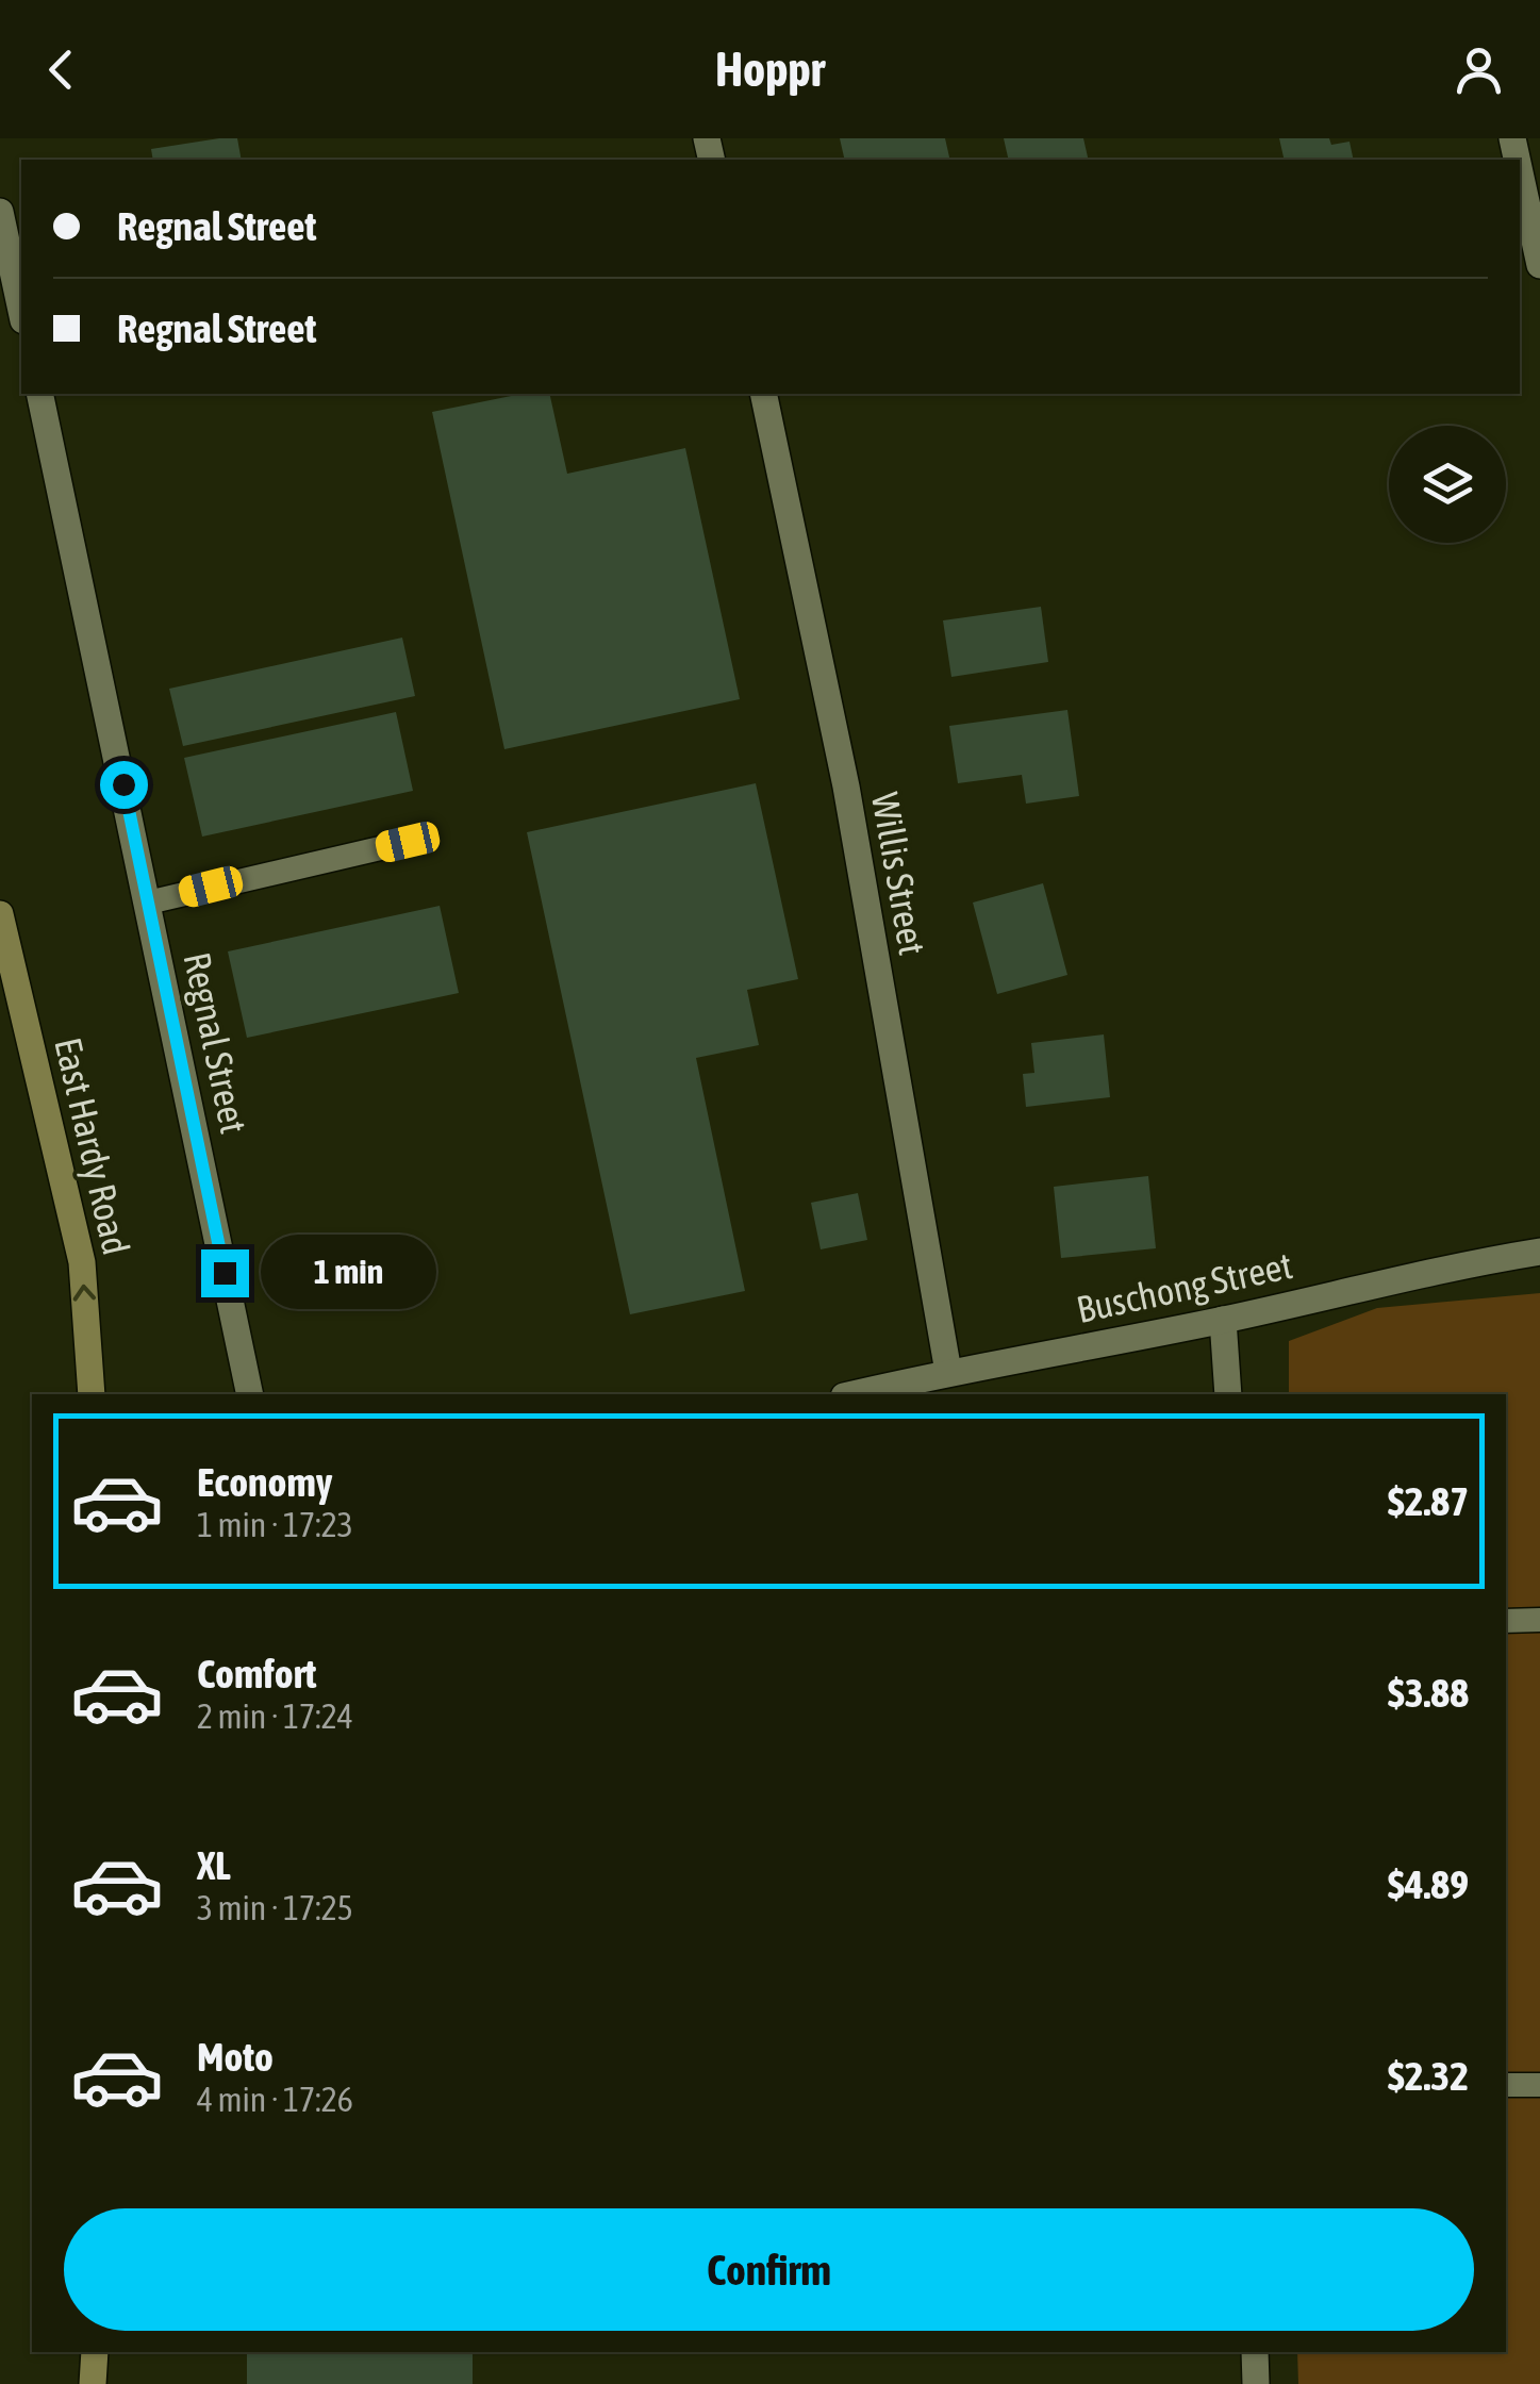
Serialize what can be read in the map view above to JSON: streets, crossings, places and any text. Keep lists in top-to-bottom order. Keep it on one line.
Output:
{"streets":{"main road":["East Hardy Road"],"street":["Willis Street","Regnal Street","Buschong Street"]},"crossings":[["Willis Street","Buschong Street"]],"one_way":["East Hardy Road"],"page":{"header":"Hoppr","banner":["Regnal Street","Regnal Street"],"bubble":"1 min","list":[{"name":"Economy","note":"1 min · 17:23","value":"$2.87"},{"name":"Comfort","note":"2 min · 17:24","value":"$3.88"},{"name":"XL","note":"3 min · 17:25","value":"$4.89"},{"name":"Moto","note":"4 min · 17:26","value":"$2.32"}],"buttons":"Confirm"}}
